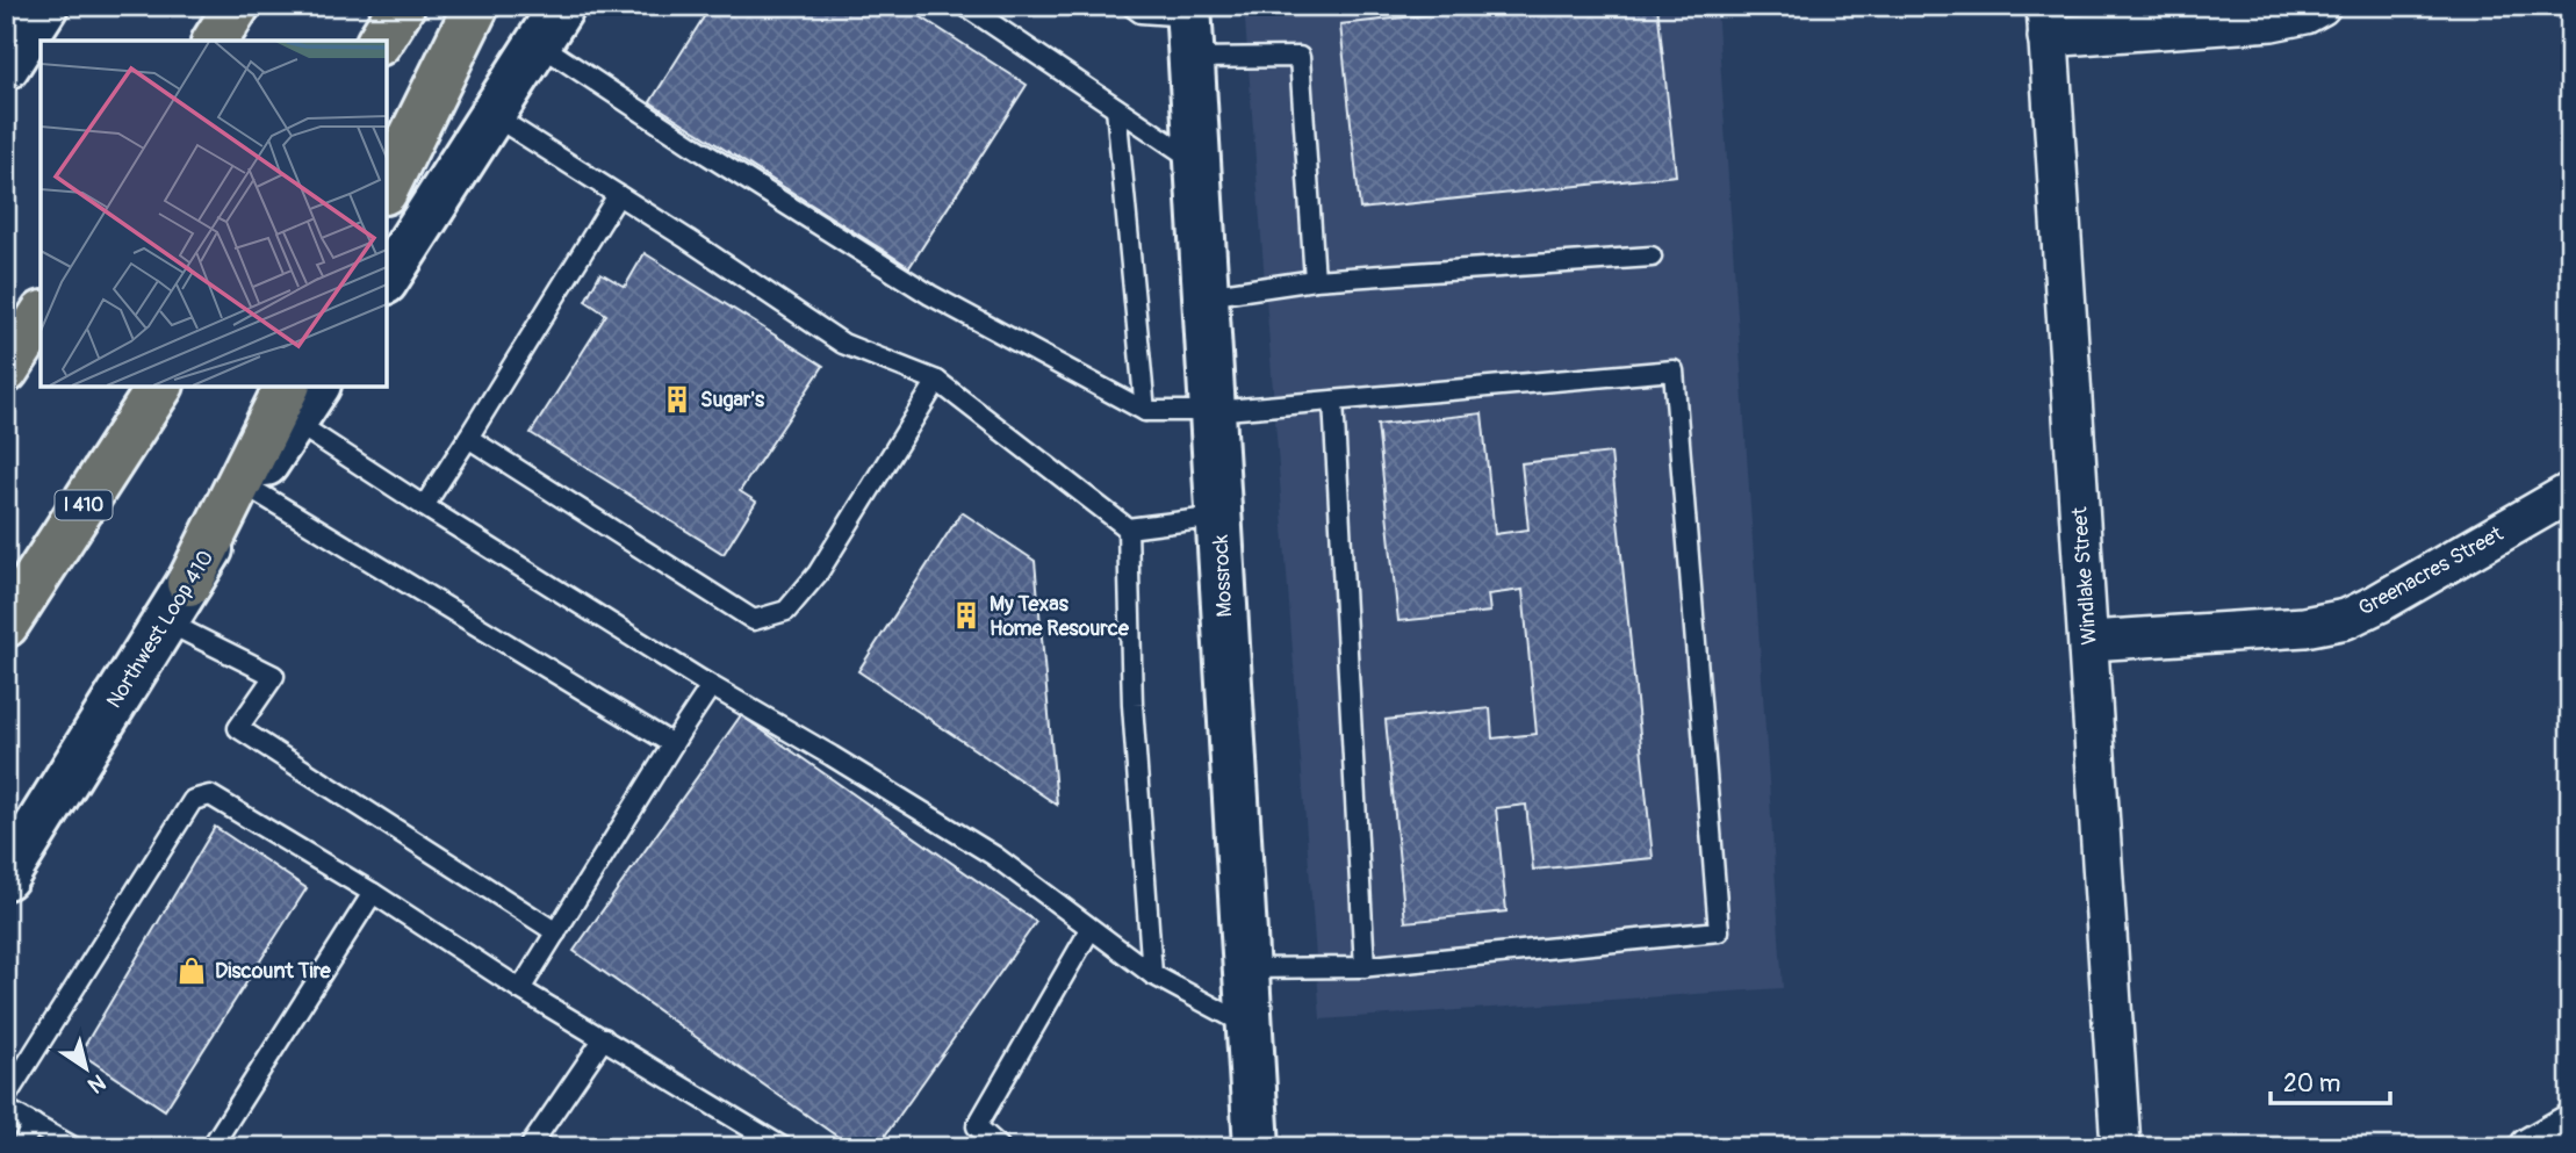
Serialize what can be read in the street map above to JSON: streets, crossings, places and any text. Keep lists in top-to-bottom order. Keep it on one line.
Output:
{"streets":{"highway":["I 410"],"street":["Greenacres Street","Mossrock","Windlake Street","Northwest Loop 410"]},"crossings":[["Greenacres Street","Windlake Street"]],"places":{"building":["Sugar's","My Texas Home Resource"],"shop":["Discount Tire"]},"scale_bar":"20 m","north":"bottom right"}
